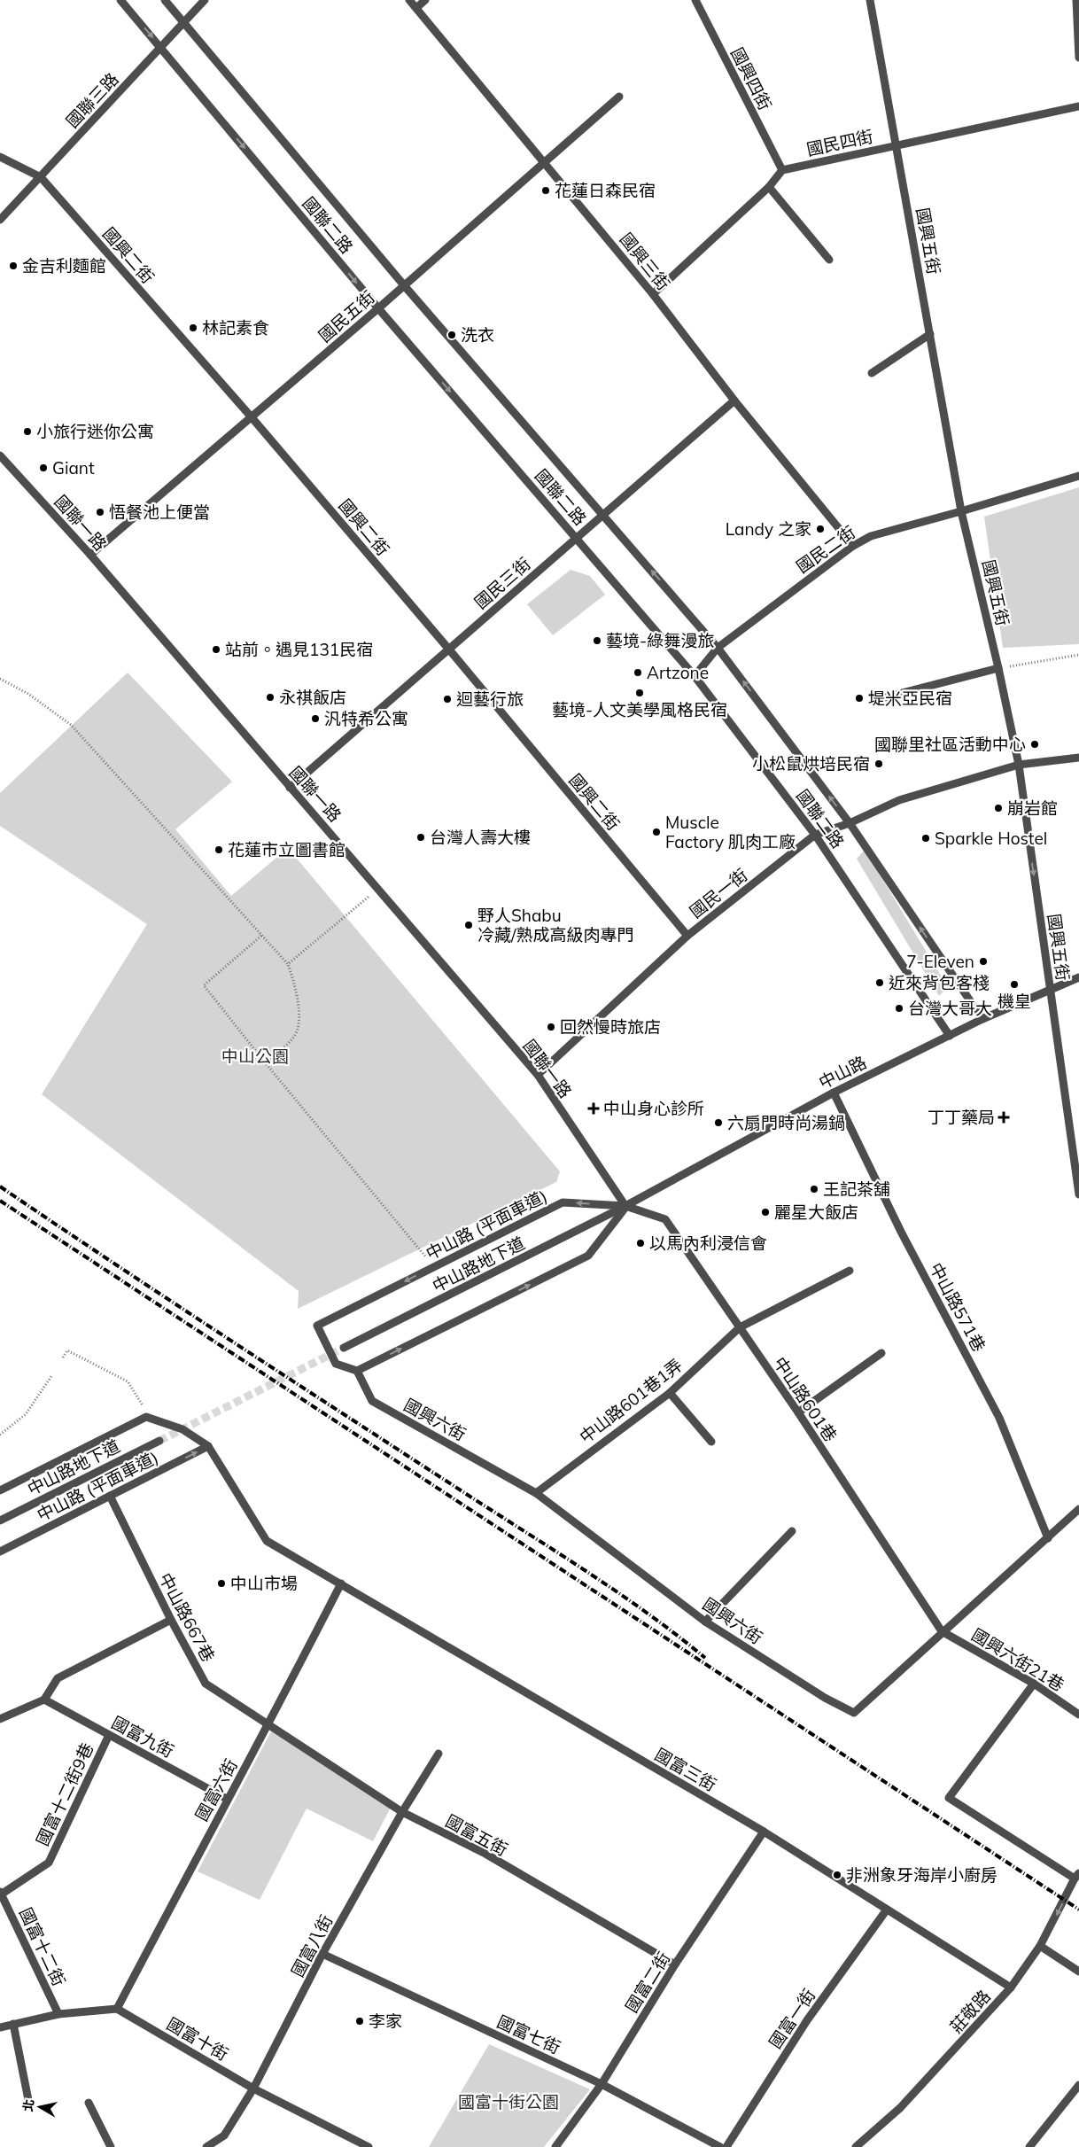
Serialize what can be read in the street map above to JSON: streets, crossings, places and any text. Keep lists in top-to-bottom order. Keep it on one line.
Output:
{"streets":{"street":["國興四街","國聯三路","國民四街","國聯二路","國興五街","國興二街","國興三街","國民五街","國聯一路","國民二街","國民三街","國民一街","中山路","中山路 (平面車道)","中山路地下道","中山路571巷","中山路601巷","中山路601巷1弄","國興六街","中山路667巷","國興六街21巷","國富九街","國富三街","國富六街","國富十二街9巷","國富五街","國富八街","國富十二街","國富二街","莊敬路","國富一街","國富七街","國富十街"]},"crossings":[["國興四街","國民四街"],["國聯三路","國聯二路"],["國聯三路","國興二街"],["國民四街","國興五街"],["國聯二路","國民五街"],["國聯二路","國民二街"],["國聯二路","國民三街"],["國聯二路","國民一街"],["國聯二路","中山路"],["國興五街","國民二街"],["國興五街","國民一街"],["國興五街","中山路"],["國興二街","國民五街"],["國興二街","國民三街"],["國興二街","國民一街"],["國興三街","國民五街"],["國興三街","國民二街"],["國興三街","國民三街"],["國民五街","國聯一路"],["國聯一路","國民三街"],["國聯一路","國民一街"],["國聯一路","中山路"],["國聯一路","中山路 (平面車道)"],["國聯一路","中山路地下道"],["國聯一路","中山路601巷"],["中山路","中山路 (平面車道)"],["中山路","中山路地下道"],["中山路","中山路571巷"],["中山路","中山路601巷"],["中山路 (平面車道)","中山路地下道"],["中山路 (平面車道)","中山路601巷"],["中山路 (平面車道)","國興六街"],["中山路 (平面車道)","中山路667巷"],["中山路 (平面車道)","國富三街"],["中山路地下道","中山路601巷"],["中山路571巷","國興六街"],["中山路601巷","中山路601巷1弄"],["中山路601巷","國興六街"],["中山路601巷","國興六街21巷"],["中山路601巷1弄","國興六街"],["國興六街","國興六街21巷"],["中山路667巷","國富六街"],["中山路667巷","國富五街"],["國富九街","國富六街"],["國富九街","國富十二街9巷"],["國富三街","國富六街"],["國富三街","國富二街"],["國富三街","莊敬路"],["國富三街","國富一街"],["國富六街","國富五街"],["國富六街","國富十街"],["國富十二街9巷","國富十二街"],["國富五街","國富八街"],["國富五街","國富二街"],["國富八街","國富七街"],["國富八街","國富十街"],["國富二街","國富七街"]],"parks":["中山公園","國富十街公園"],"places":{"other":["花蓮日森民宿","金吉利麵館","林記素食","洗衣","小旅行迷你公寓","Giant","悟餐池上便當","Landy 之家","藝境-綠舞漫旅","站前。遇見131民宿","Artzone","藝境-人文美學風格民宿","永祺飯店","堤米亞民宿","迴藝行旅","汎特希公寓","國聯里社區活動中心","小松鼠烘培民宿","崩岩館","Muscle Factory 肌肉工廠","台灣人壽大樓","Sparkle Hostel","花蓮市立圖書館","野人Shabu 冷藏/熟成高級肉專門","7-Eleven","近來背包客棧","機皇","台灣大哥大","回然慢時旅店","六扇門時尚湯鍋","王記茶舖","麗星大飯店","以馬內利浸信會","中山市場","非洲象牙海岸小廚房","李家"],"health":["中山身心診所","丁丁藥局"]},"north":"left"}
